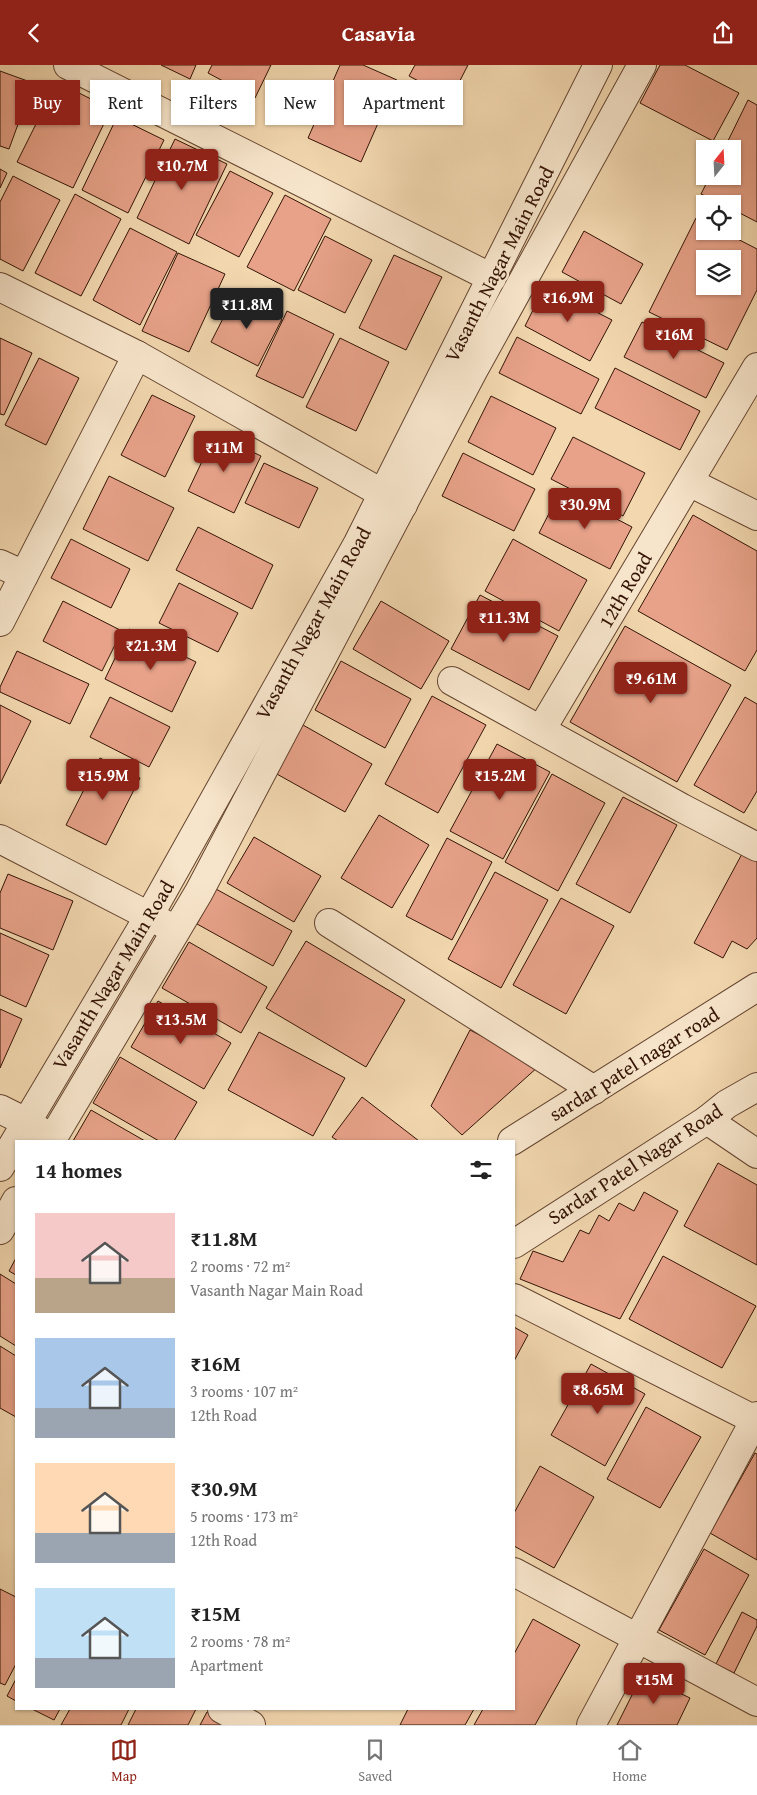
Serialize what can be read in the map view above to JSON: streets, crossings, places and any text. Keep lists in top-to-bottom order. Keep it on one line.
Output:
{"streets":{"street":["Vasanth Nagar Main Road","12th Road","sardar patel nagar road","Sardar Patel Nagar Road"]},"north":"top","page":{"header":"Casavia","chip":["Buy","Rent","Filters","New","Apartment"],"price":["₹10.7M","₹16.9M","₹11.8M","₹16M","₹11M","₹30.9M","₹11.3M","₹21.3M","₹9.61M","₹15.9M","₹15.2M","₹13.5M","₹8.65M","₹15M"],"heading":"14 homes","list":[{"name":"₹11.8M","note":"2 rooms · 72 m² · Vasanth Nagar Main Road"},{"name":"₹16M","note":"3 rooms · 107 m² · 12th Road"},{"name":"₹30.9M","note":"5 rooms · 173 m² · 12th Road"},{"name":"₹15M","note":"2 rooms · 78 m² · Apartment"}],"tabs":["Map","Saved","Home"]}}
